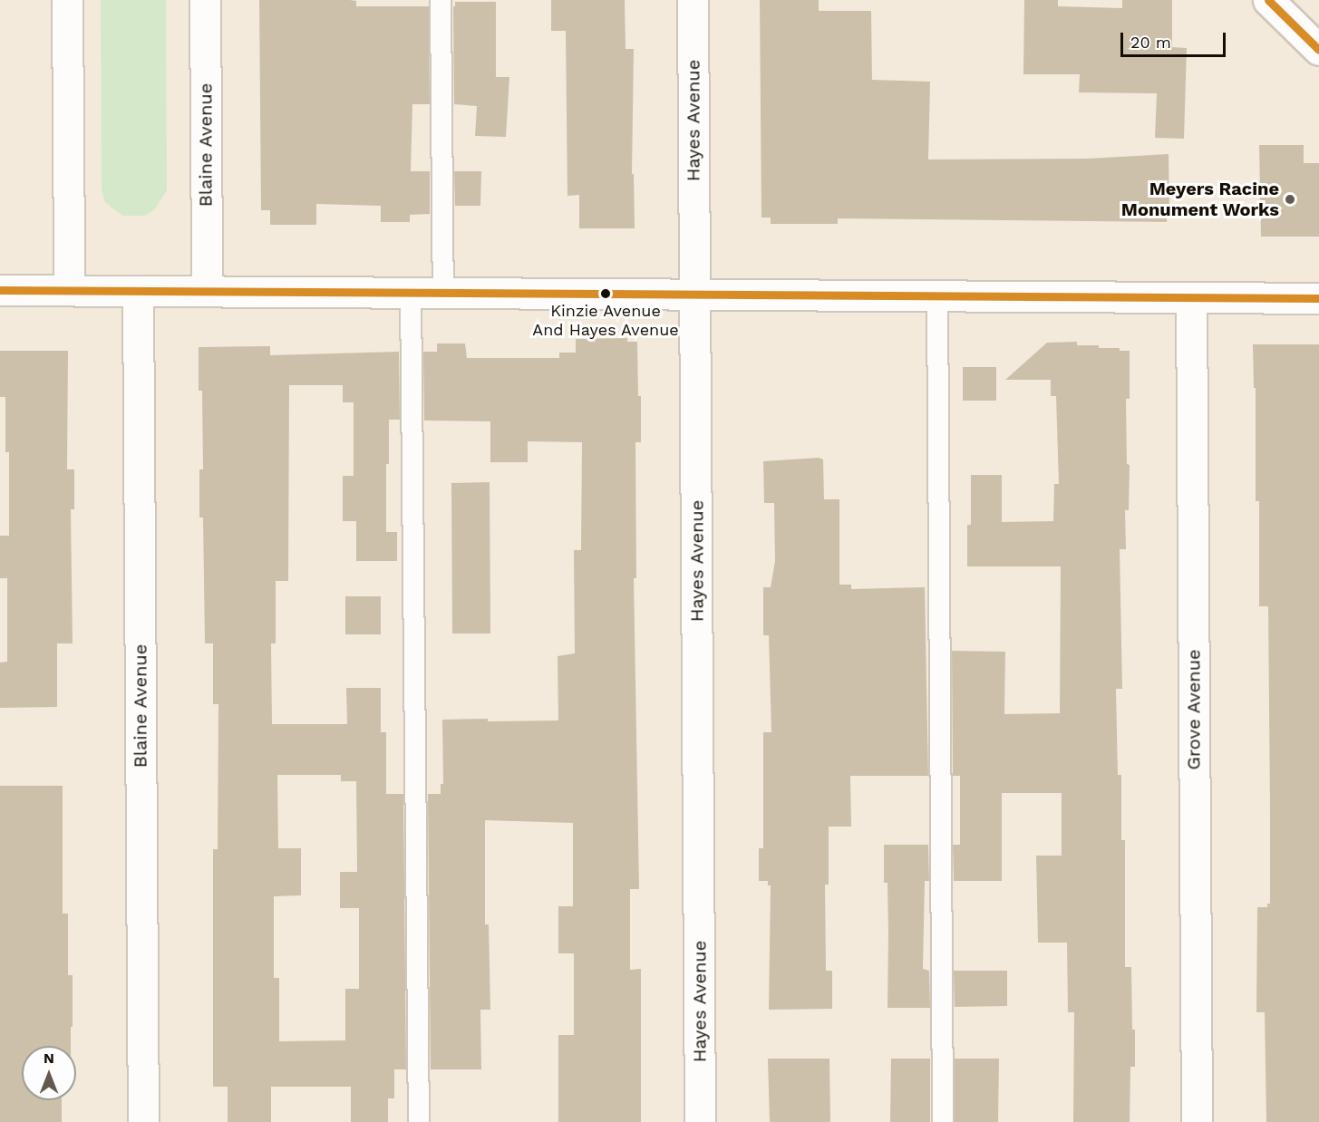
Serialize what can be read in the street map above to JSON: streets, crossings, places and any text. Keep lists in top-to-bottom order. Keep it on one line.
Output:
{"streets":{"street":["Hayes Avenue","Blaine Avenue","Grove Avenue"]},"places":["Meyers Racine Monument Works","Kinzie Avenue And Hayes Avenue"],"scale_bar":"20 m","north":"top"}
